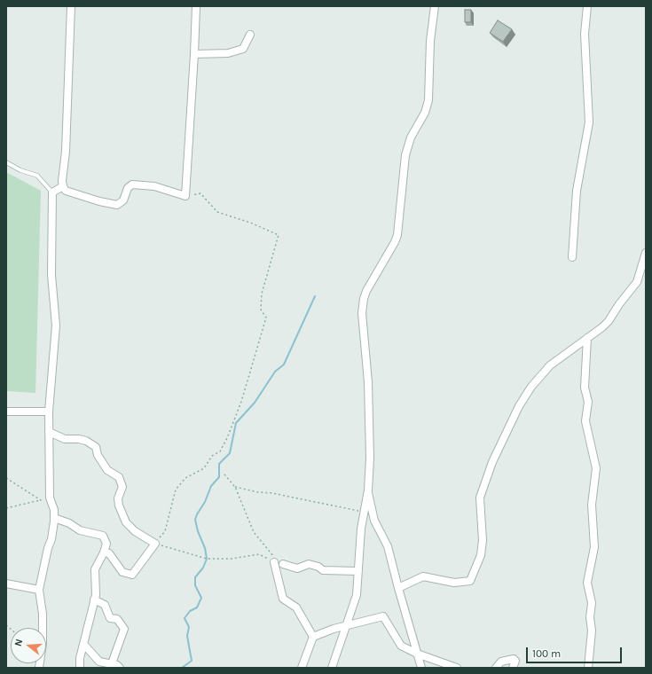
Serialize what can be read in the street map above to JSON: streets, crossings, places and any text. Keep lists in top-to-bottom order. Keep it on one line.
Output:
{"scale_bar":"100 m","north":"left"}
